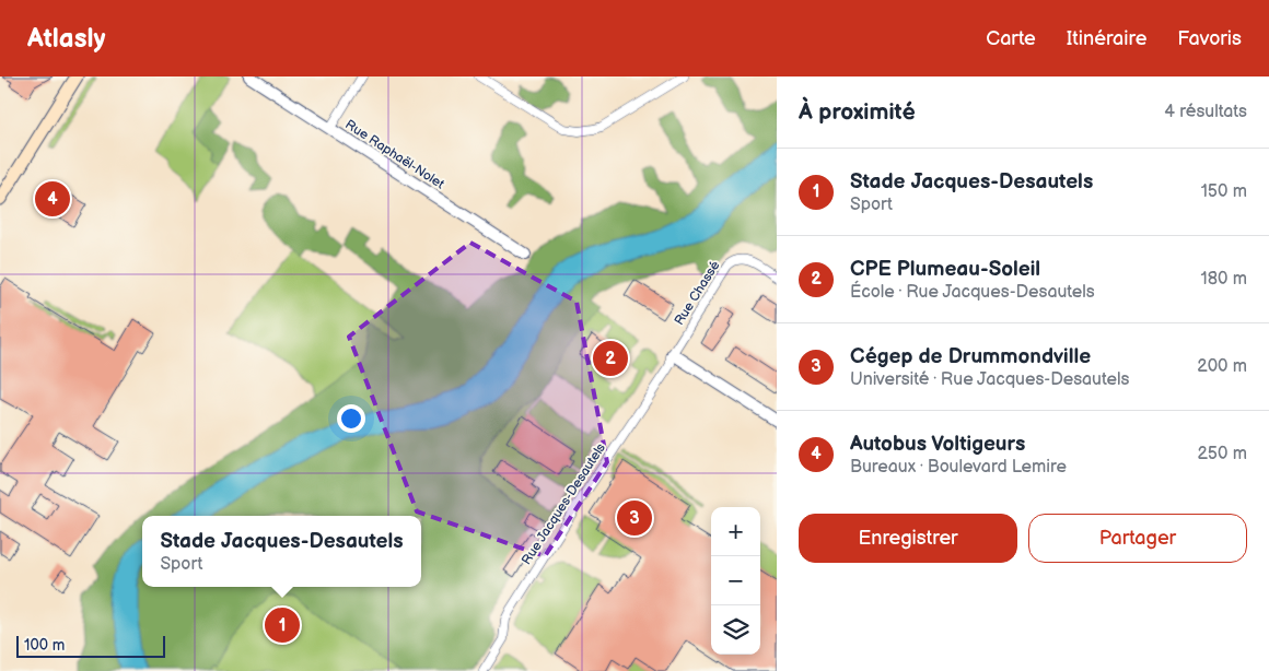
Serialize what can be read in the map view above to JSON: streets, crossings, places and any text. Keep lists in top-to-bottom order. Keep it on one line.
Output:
{"streets":{"street":["Rue Raphaël-Nolet","Rue Chassé","Rue Jacques-Desautels"]},"crossings":[["Rue Chassé","Rue Jacques-Desautels"]],"scale_bar":"100 m","page":{"header":"Atlasly","nav":["Carte","Itinéraire","Favoris"],"heading":["À proximité","4 résultats"],"list":[{"mark":"1","name":"Stade Jacques-Desautels","note":"Sport","value":"150 m"},{"mark":"2","name":"CPE Plumeau-Soleil","note":"École · Rue Jacques-Desautels","value":"180 m"},{"mark":"3","name":"Cégep de Drummondville","note":"Université · Rue Jacques-Desautels","value":"200 m"},{"mark":"4","name":"Autobus Voltigeurs","note":"Bureaux · Boulevard Lemire","value":"250 m"}],"pins":["4","2","3","1"],"buttons":["Enregistrer","Partager"],"map_buttons":["+","−"],"popup":["Stade Jacques-Desautels","Sport"],"scale":"100 m"}}
